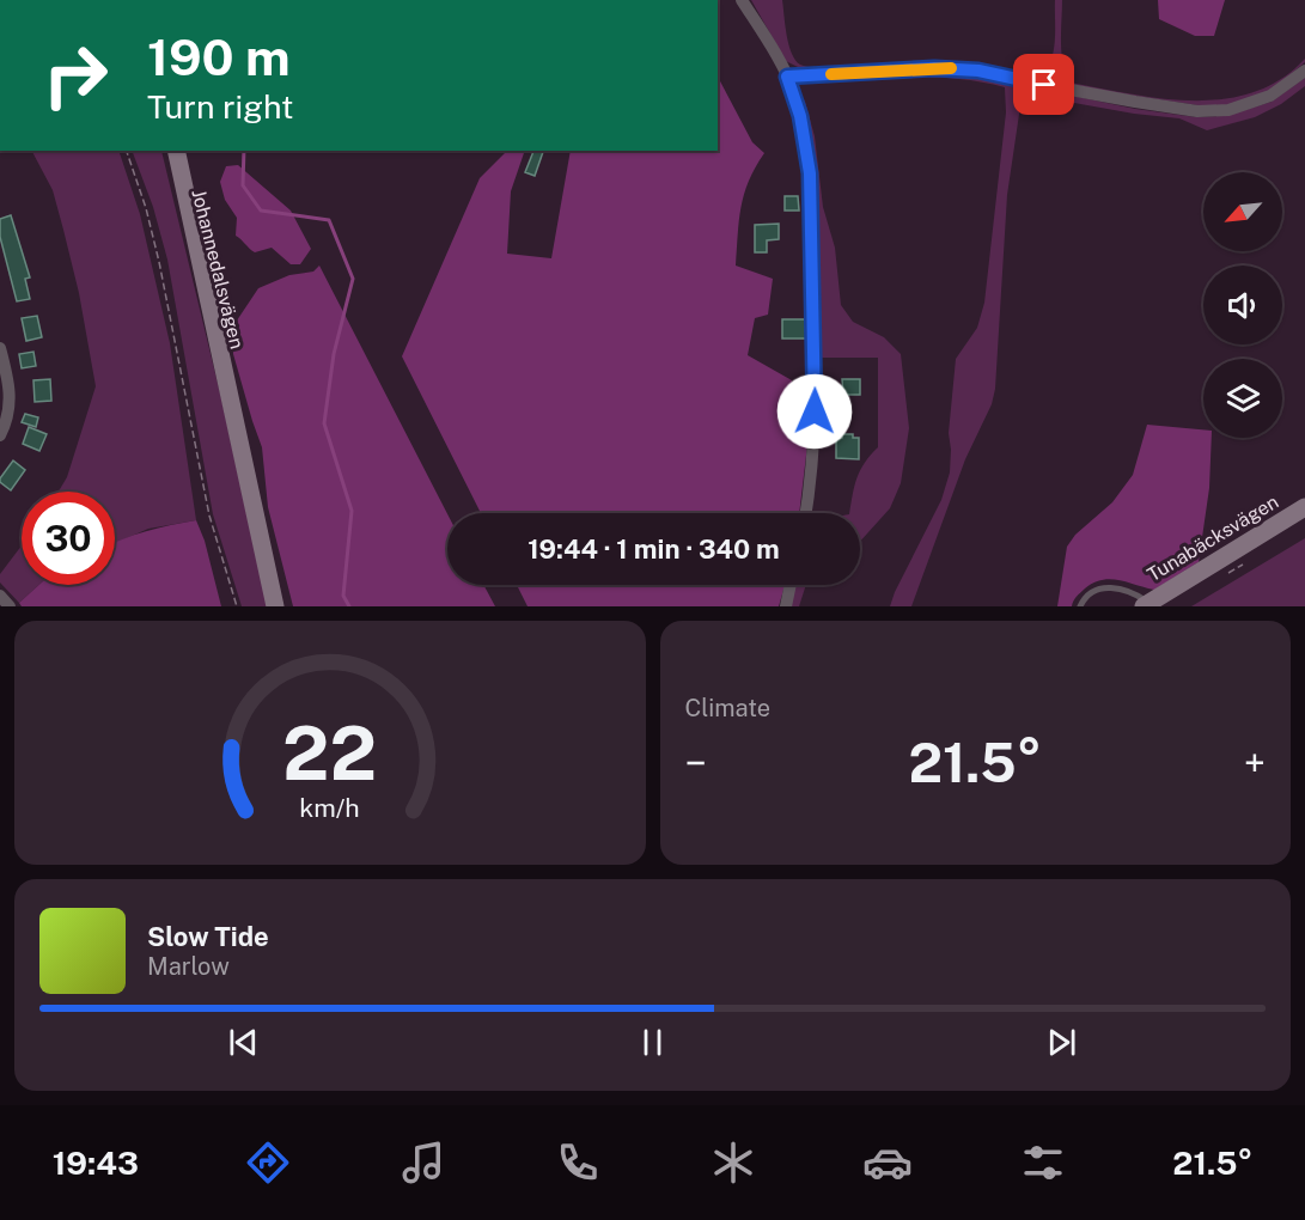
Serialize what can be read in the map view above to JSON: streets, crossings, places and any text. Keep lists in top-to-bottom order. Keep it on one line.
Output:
{"streets":{"main road":["Johannedalsvägen","Tunabäcksvägen"]},"north":"bottom left","page":{"turn":["190 m","Turn right"],"limit":"30","trip":"19:44 · 1 min · 340 m","tile":"Climate","heat":["−","21.5°","+"],"song":["Slow Tide","Marlow"],"tabs":["19:43","21.5°"],"gauge":["22","km/h"]}}
